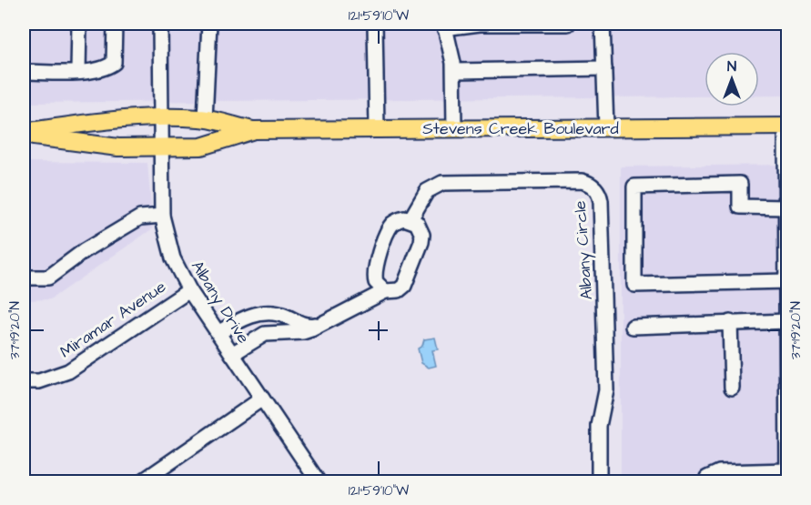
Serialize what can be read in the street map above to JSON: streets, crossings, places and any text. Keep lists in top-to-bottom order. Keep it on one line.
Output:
{"streets":{"main road":["Stevens Creek Boulevard"],"street":["Albany Circle","Albany Drive","Miramar Avenue"]},"crossings":[["Stevens Creek Boulevard","Albany Drive"],["Albany Drive","Miramar Avenue"]],"north":"top","coordinates":["121°59'10\"W","37°19'20\"N"]}
